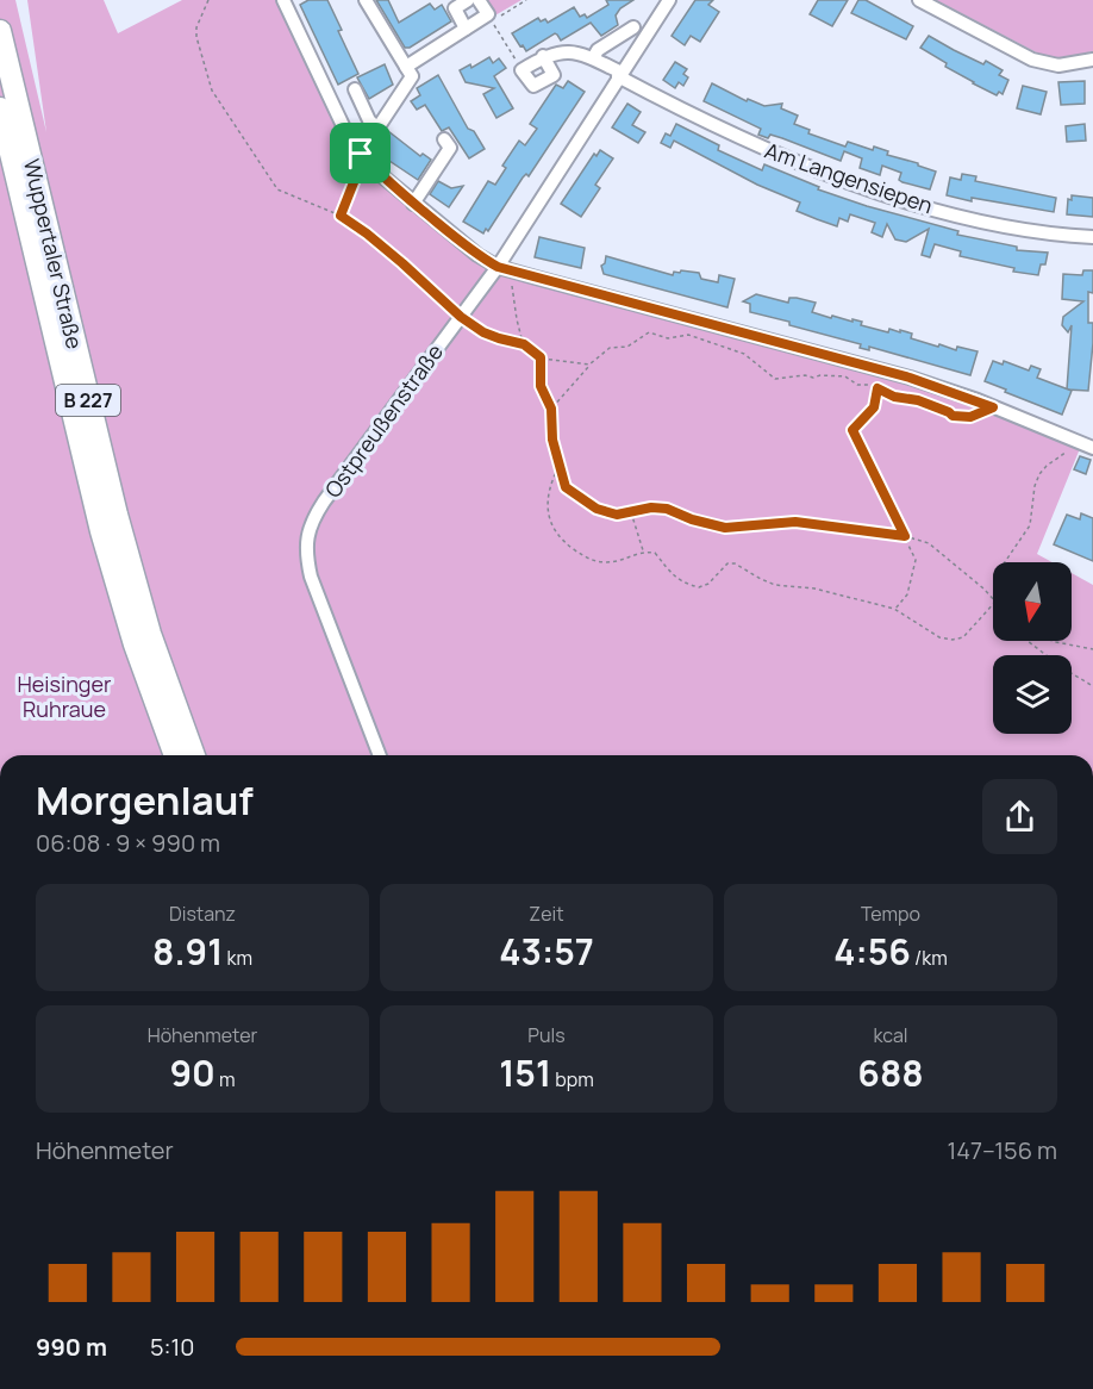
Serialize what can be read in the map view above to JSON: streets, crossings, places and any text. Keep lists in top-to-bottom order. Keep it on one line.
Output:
{"streets":{"main road":["Wuppertaler Straße","B 227"],"street":["Am Langensiepen","Ostpreußenstraße"]},"crossings":[["Am Langensiepen","Ostpreußenstraße"]],"parks":["Heisinger Ruhraue"],"north":"bottom","page":{"heading":["Morgenlauf","06:08 · 9 × 990 m"],"stats":[["Distanz","8.91 km"],["Zeit","43:57"],["Tempo","4:56 /km"],["Höhenmeter","90 m"],["Puls","151 bpm"],["kcal","688"]],"chart":["Höhenmeter","147–156 m"],"list":[{"name":"990 m","note":"5:10"}]}}
